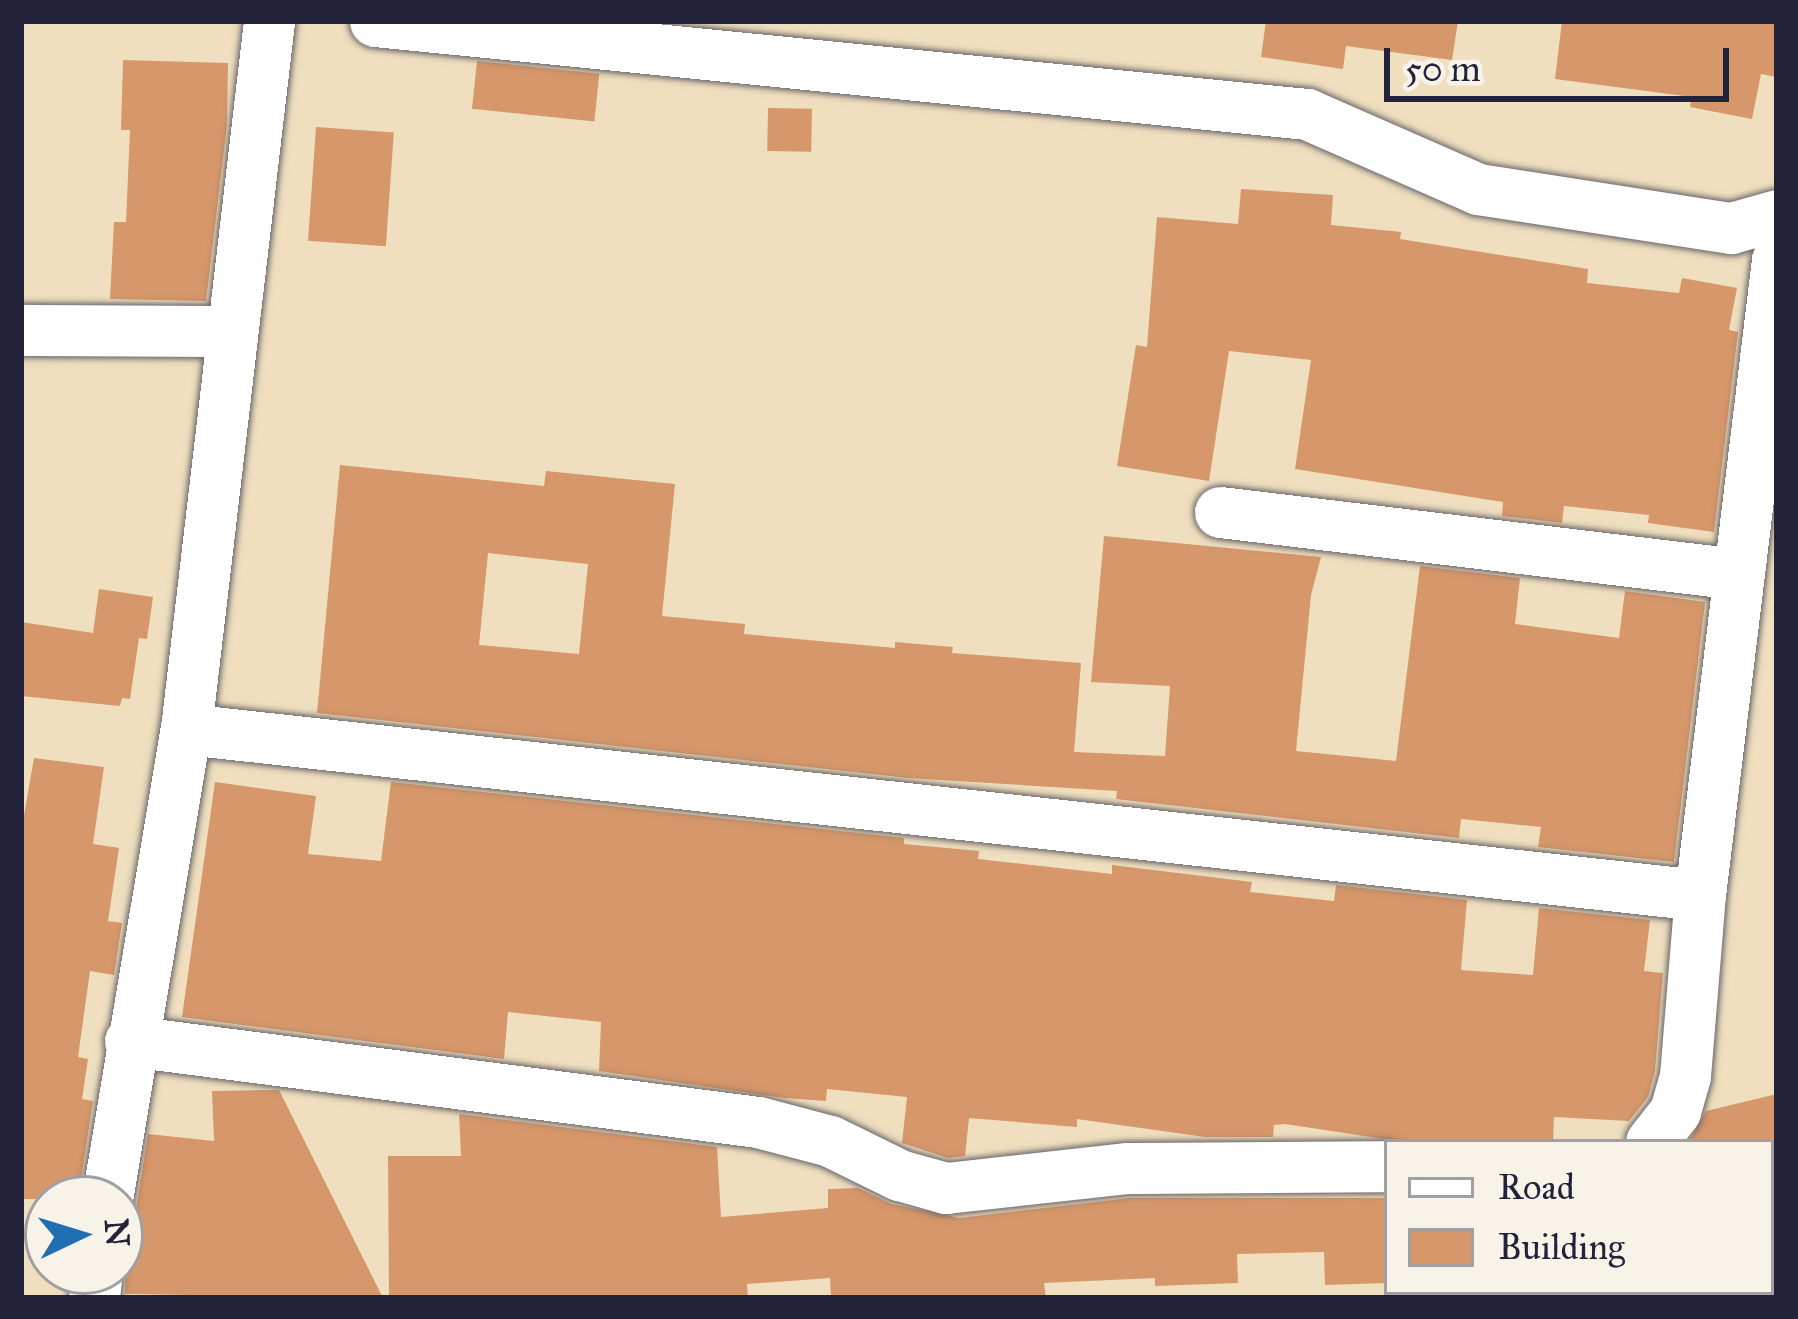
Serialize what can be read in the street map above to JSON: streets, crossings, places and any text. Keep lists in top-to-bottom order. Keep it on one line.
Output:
{"legend":["Road","Building"],"scale_bar":"50 m","north":"right"}
